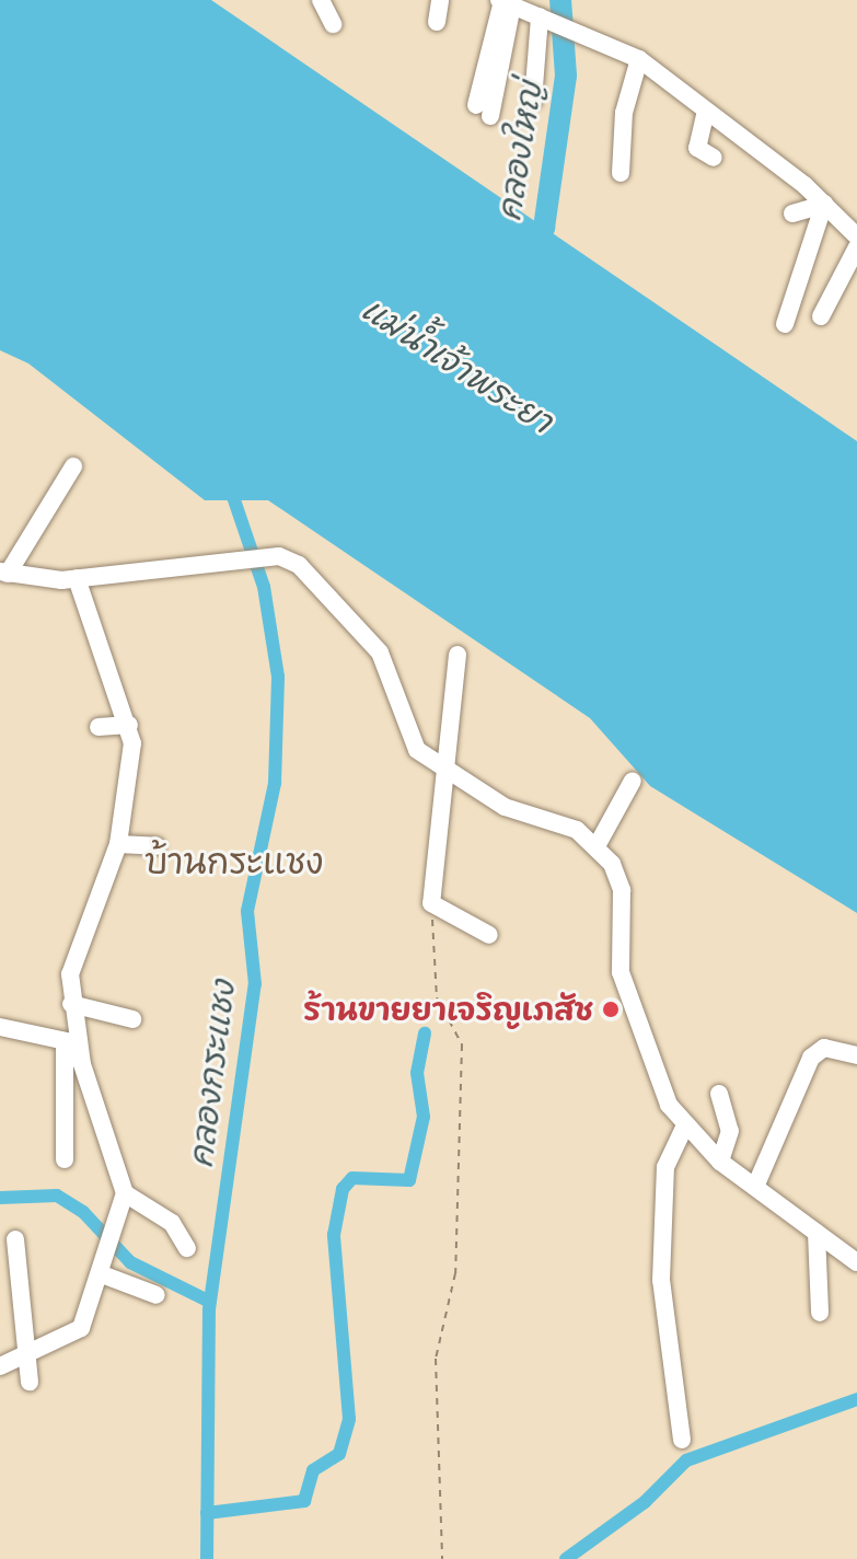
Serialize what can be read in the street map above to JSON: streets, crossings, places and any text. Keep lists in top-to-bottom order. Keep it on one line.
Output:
{"districts":["บ้านกระแชง"],"water":["คลองใหญ่","แม่น้ำเจ้าพระยา","คลองกระแชง"],"places":["ร้านขายยาเจริญเภสัช"]}
